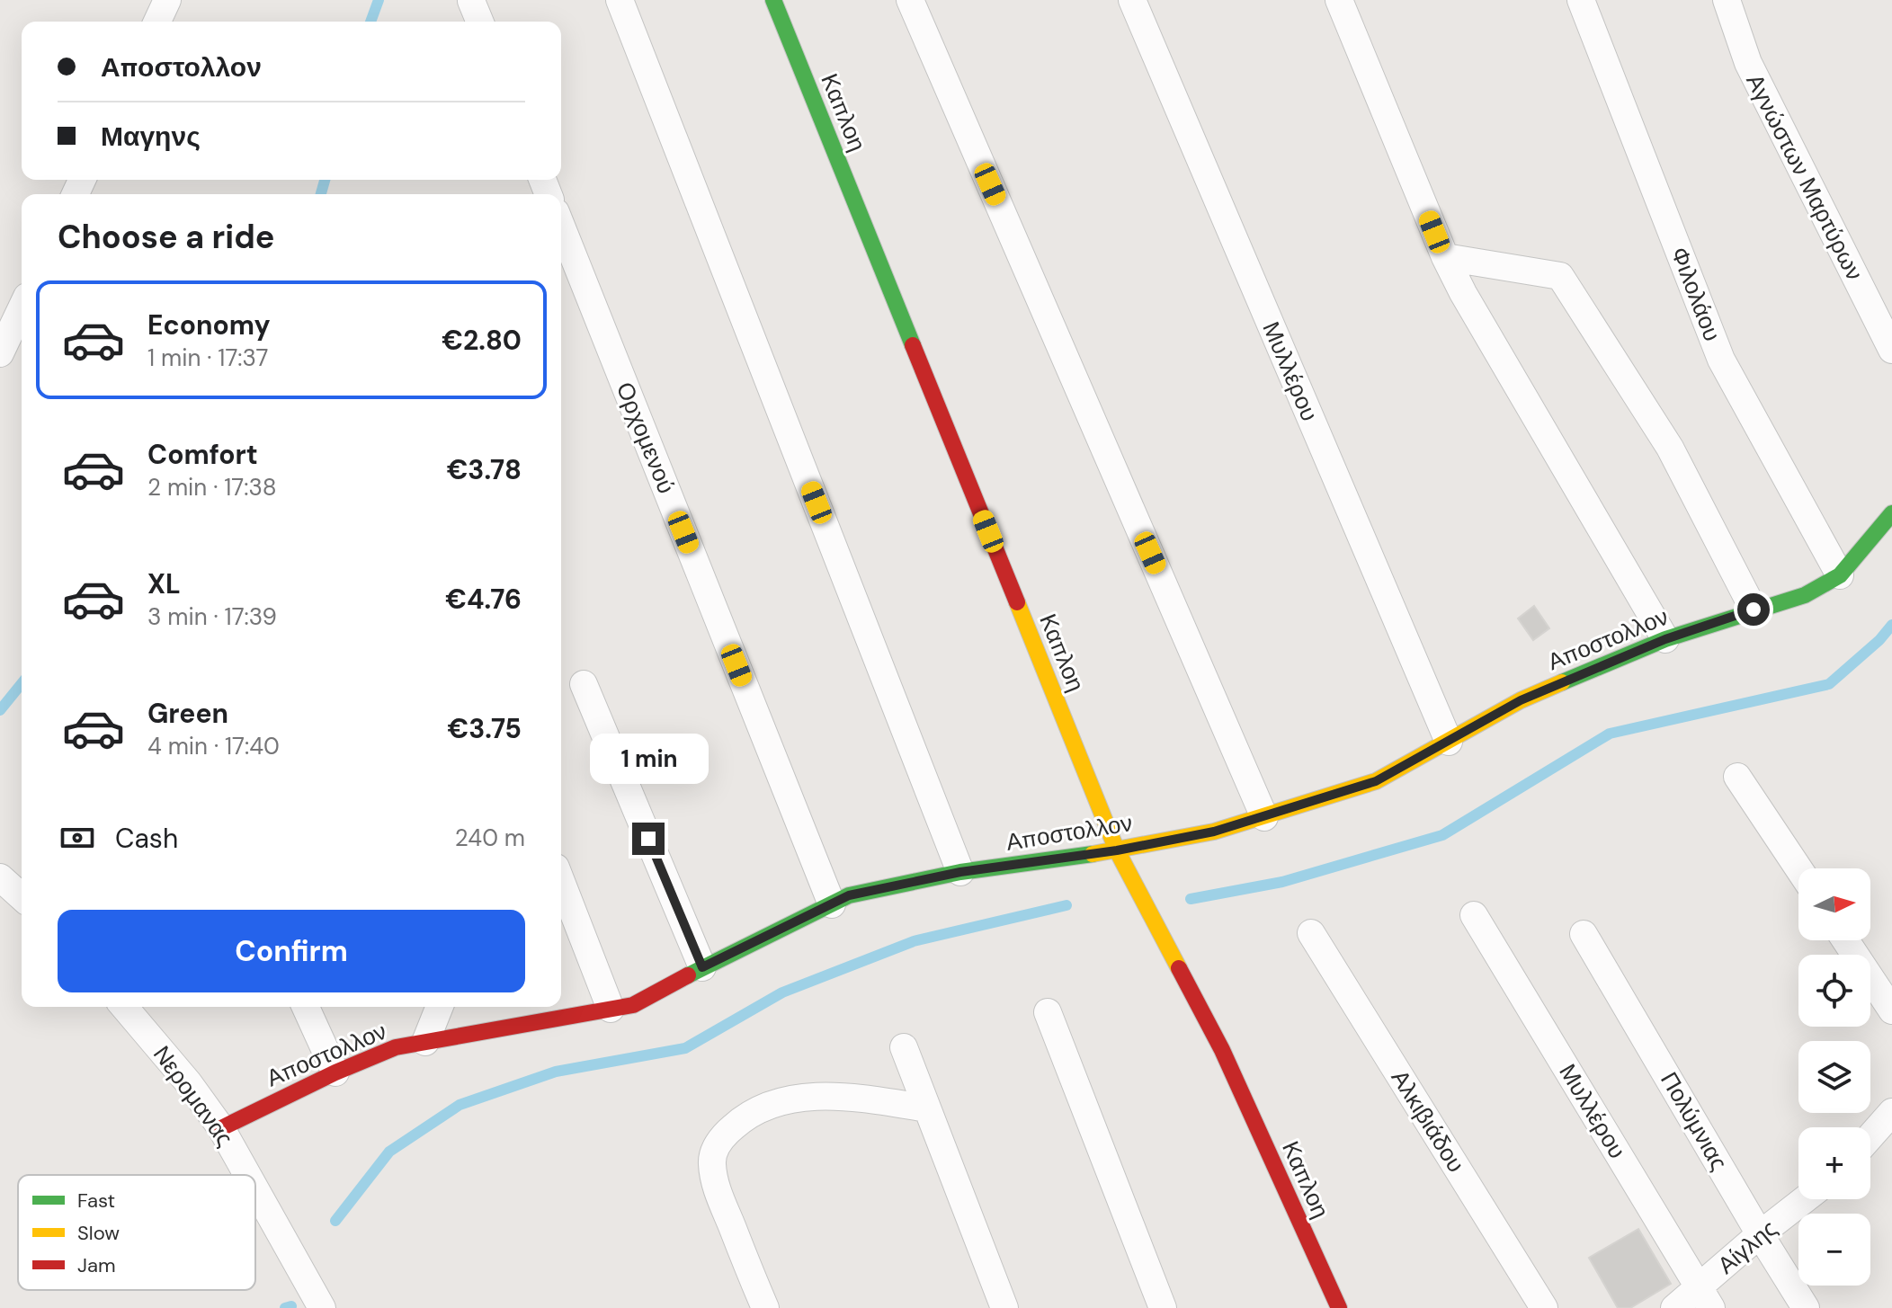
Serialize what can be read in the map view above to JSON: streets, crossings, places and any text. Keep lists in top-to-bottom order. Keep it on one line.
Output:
{"streets":{"street":["Καπλοη","Αγνώστων Μαρτύρων","Φιλολάου","Μυλλέρου","Ορχομενού","Αποστολλον","Νερομανας","Αλκιβιάδου","Πολύμνιας","Αίγλης"]},"crossings":[["Καπλοη","Αποστολλον"],["Φιλολάου","Αποστολλον"],["Μυλλέρου","Αποστολλον"],["Μυλλέρου","Αίγλης"],["Ορχομενού","Αποστολλον"],["Αποστολλον","Νερομανας"],["Πολύμνιας","Αίγλης"]],"legend":["Fast","Slow","Jam"],"north":"right","page":{"banner":["Αποστολλον","Μαγηνς"],"heading":"Choose a ride","list":[{"name":"Economy","note":"1 min · 17:37","value":"€2.80"},{"name":"Comfort","note":"2 min · 17:38","value":"€3.78"},{"name":"XL","note":"3 min · 17:39","value":"€4.76"},{"name":"Green","note":"4 min · 17:40","value":"€3.75"}],"bubble":"1 min","pay":["Cash","240 m"],"map_buttons":["+","−"],"buttons":"Confirm"}}
